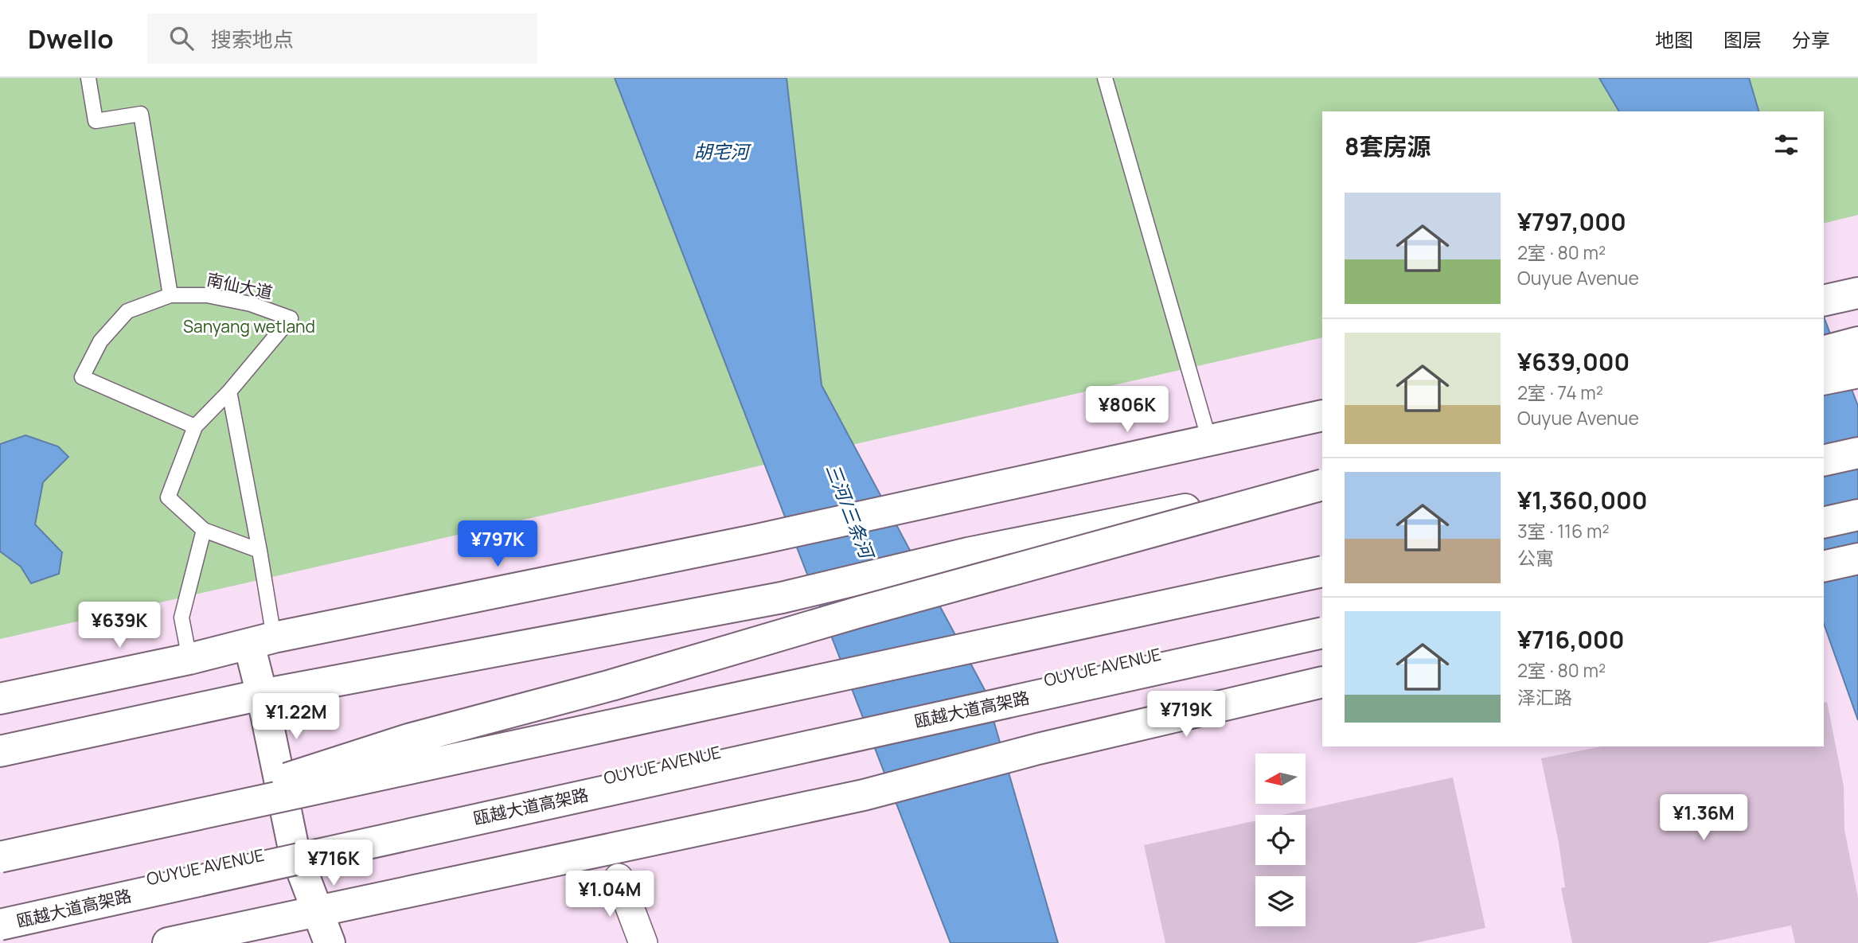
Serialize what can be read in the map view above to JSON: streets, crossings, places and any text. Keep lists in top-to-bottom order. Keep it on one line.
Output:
{"streets":{"main road":["OUYUE AVENUE","瓯越大道高架路"],"lane":["南仙大道"]},"water":["胡宅河","三河/三条河"],"parks":["Sanyang wetland"],"north":"left","page":{"header":"Dwello","search":"搜索地点","nav":["地图","图层","分享"],"heading":"8套房源","list":[{"name":"¥797,000","note":"2室 · 80 m² · Ouyue Avenue"},{"name":"¥639,000","note":"2室 · 74 m² · Ouyue Avenue"},{"name":"¥1,360,000","note":"3室 · 116 m² · 公寓"},{"name":"¥716,000","note":"2室 · 80 m² · 泽汇路"}],"price":["¥806K","¥797K","¥639K","¥719K","¥1.22M","¥1.36M","¥716K","¥1.04M"]}}
